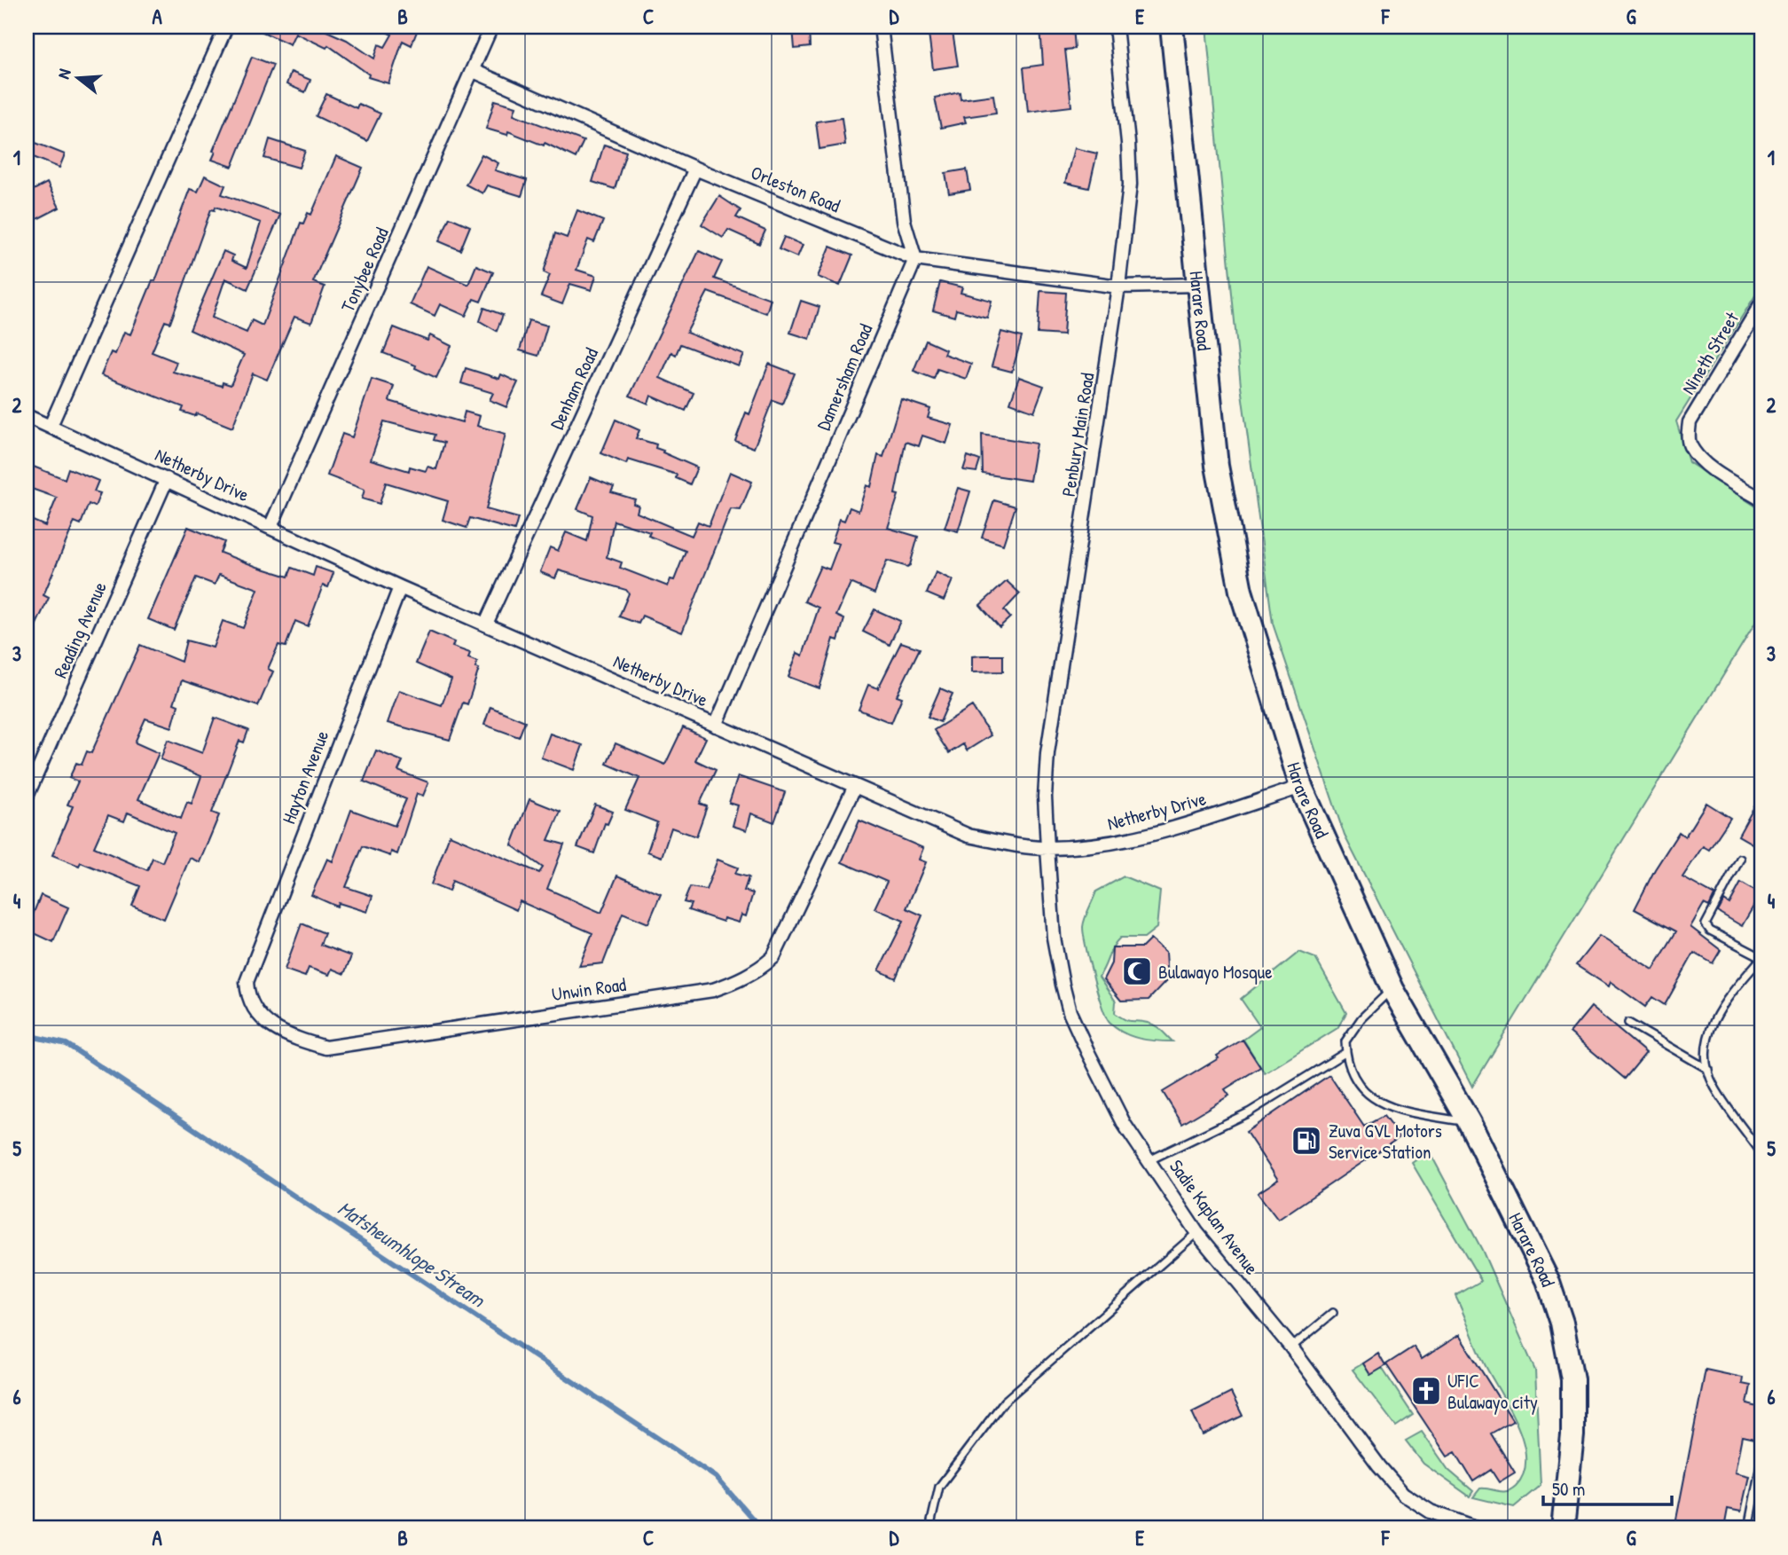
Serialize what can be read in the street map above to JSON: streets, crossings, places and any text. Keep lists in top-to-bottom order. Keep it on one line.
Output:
{"streets":{"highway":["Harare Road"],"street":["Orleston Road","Tonybee Road","Nineth Street","Damersham Road","Denham Road","Penbury Main Road","Netherby Drive","Reading Avenue","Hayton Avenue","Unwin Road","Sadie Kaplan Avenue"]},"crossings":[["Orleston Road","Tonybee Road"],["Orleston Road","Harare Road"],["Orleston Road","Damersham Road"],["Orleston Road","Denham Road"],["Orleston Road","Penbury Main Road"],["Tonybee Road","Netherby Drive"],["Harare Road","Netherby Drive"],["Damersham Road","Netherby Drive"],["Denham Road","Netherby Drive"],["Penbury Main Road","Netherby Drive"],["Penbury Main Road","Sadie Kaplan Avenue"],["Netherby Drive","Reading Avenue"],["Netherby Drive","Hayton Avenue"],["Netherby Drive","Unwin Road"],["Netherby Drive","Sadie Kaplan Avenue"],["Hayton Avenue","Unwin Road"]],"water":["Matsheumhlope Stream"],"places":{"mosque":["Bulawayo Mosque"],"fuel station":["Zuva GVL Motors Service Station"],"church":["UFIC Bulawayo city"]},"scale_bar":"50 m","north":"left","grid":{"columns":["A","B","C","D","E","F","G"],"rows":["1","2","3","4","5","6"]}}
